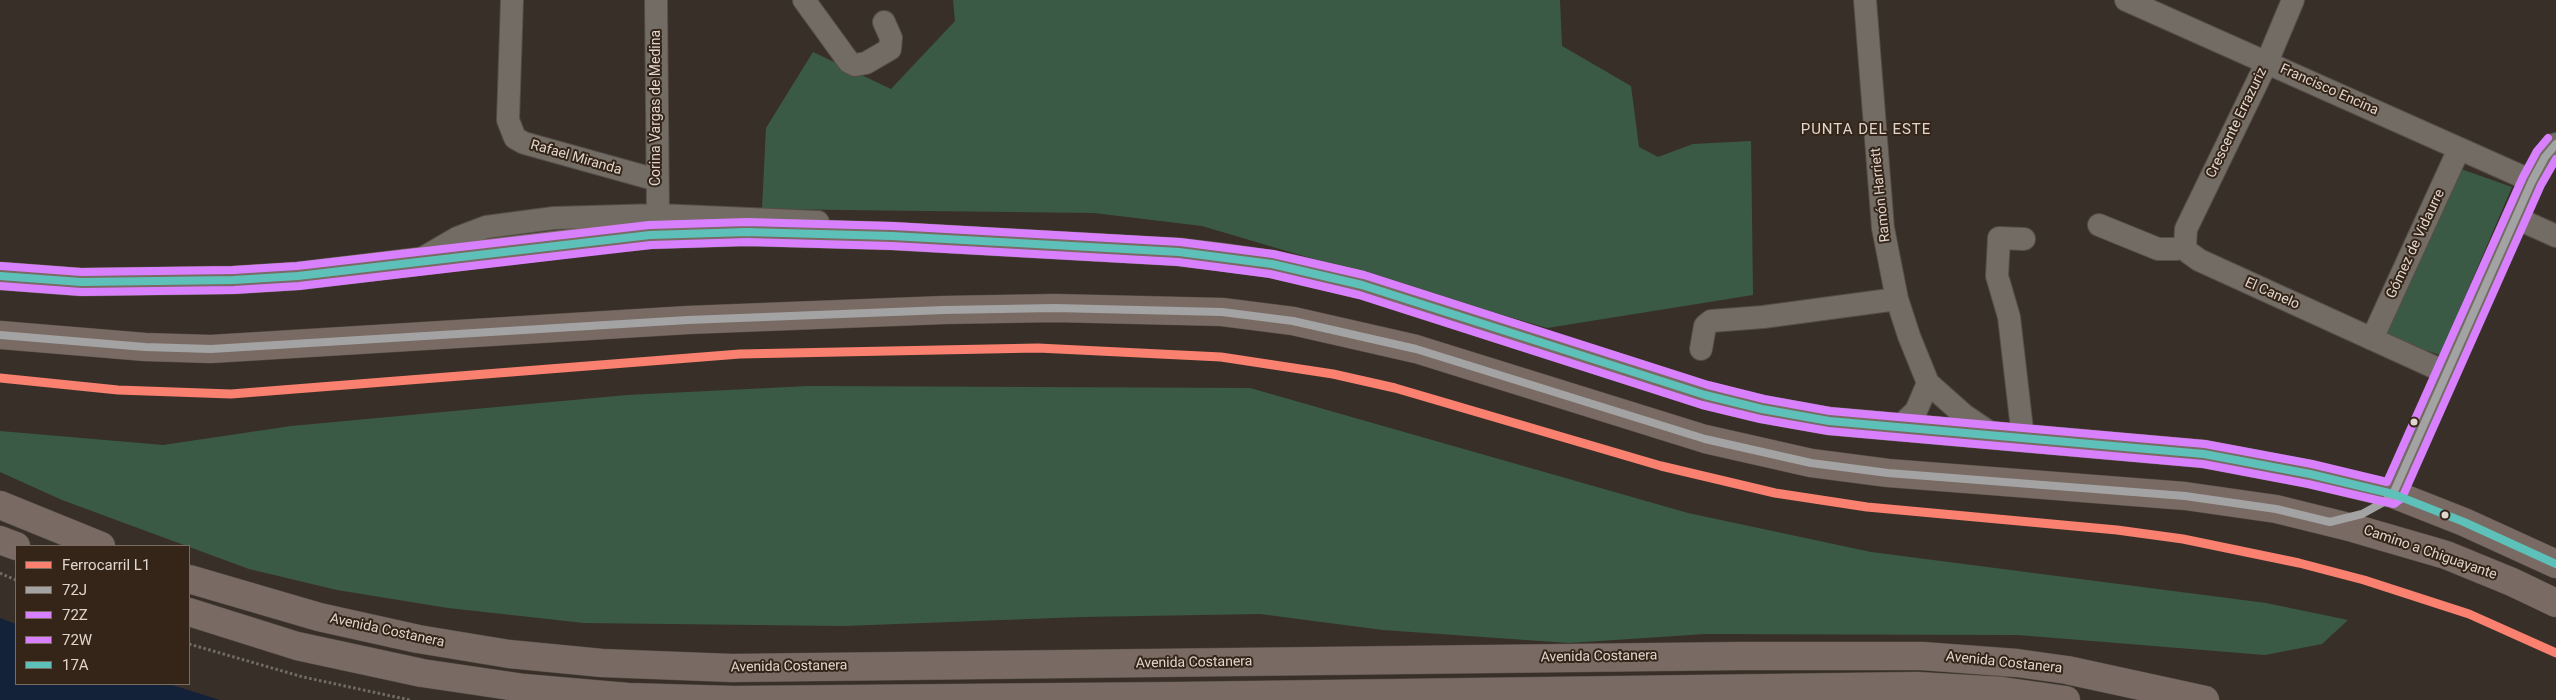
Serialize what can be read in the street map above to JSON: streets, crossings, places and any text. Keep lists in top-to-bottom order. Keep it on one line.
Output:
{"streets":{"main road":["Camino a Chiguayante","Avenida Costanera"],"street":["Francisco Encina","Corina Vargas de Medina","Crescente Errazuriz","Rafael Miranda","Ramón Harriett","Gómez de Vidaurre","El Canelo"]},"crossings":[["Francisco Encina","Crescente Errazuriz"],["Francisco Encina","Gómez de Vidaurre"],["Corina Vargas de Medina","Rafael Miranda"],["Crescente Errazuriz","El Canelo"],["Gómez de Vidaurre","El Canelo"]],"districts":["PUNTA DEL ESTE"],"lines":["transit line 72W","transit line 72J","transit line 72Z","transit line 17A","rail line L1"],"legend":["Ferrocarril L1","72J","72Z","72W","17A"]}
